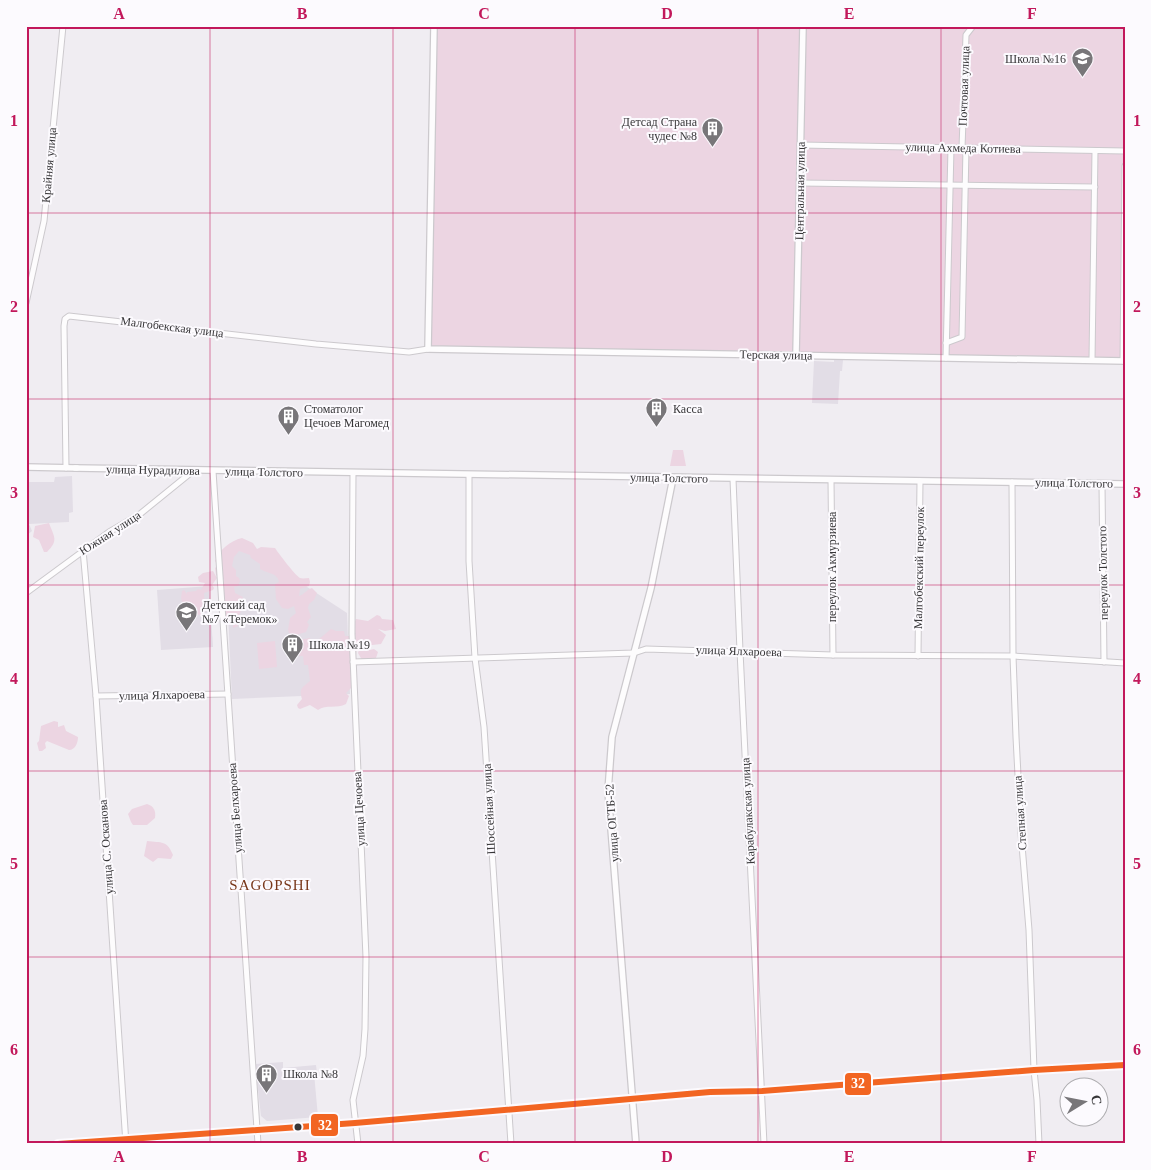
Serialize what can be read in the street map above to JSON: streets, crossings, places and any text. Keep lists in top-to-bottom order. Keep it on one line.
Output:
{"streets":{"street":["Почтовая улица","улица Ахмеда Котиева","Крайняя улица","Центральная улица","Малгобекская улица","Терская улица","улица Нурадилова","улица Толстого","Южная улица","переулок Акмурзиева","Малгобекский переулок","переулок Толстого","улица Ялхароева","улица Белхароева","улица Цечоева","Шоссейная улица","Карабулакская улица","Степная улица","улица ОГТБ-52","улица С. Осканова"]},"crossings":[["Почтовая улица","улица Ахмеда Котиева"],["улица Ахмеда Котиева","Центральная улица"],["Центральная улица","Терская улица"],["Малгобекская улица","Терская улица"],["Малгобекская улица","улица Нурадилова"],["улица Нурадилова","улица Толстого"],["улица Нурадилова","Южная улица"],["улица Нурадилова","улица Белхароева"],["улица Толстого","переулок Акмурзиева"],["улица Толстого","Малгобекский переулок"],["улица Толстого","переулок Толстого"],["улица Толстого","улица Белхароева"],["улица Толстого","улица Цечоева"],["улица Толстого","Шоссейная улица"],["улица Толстого","Карабулакская улица"],["улица Толстого","Степная улица"],["улица Толстого","улица ОГТБ-52"],["Южная улица","улица С. Осканова"],["переулок Акмурзиева","улица Ялхароева"],["Малгобекский переулок","улица Ялхароева"],["переулок Толстого","улица Ялхароева"],["улица Ялхароева","улица Белхароева"],["улица Ялхароева","улица Цечоева"],["улица Ялхароева","Шоссейная улица"],["улица Ялхароева","Карабулакская улица"],["улица Ялхароева","Степная улица"],["улица Ялхароева","улица ОГТБ-52"],["улица Ялхароева","улица С. Осканова"]],"districts":["SAGOPSHI"],"places":{"school or university":["Школа №16","Детский сад №7 «Теремок»"],"building":["Детсад Страна чудес №8","Касса","Стоматолог Цечоев Магомед","Школа №19","Школа №8"]},"lines":["transit line 32"],"north":"right","grid":{"columns":["A","B","C","D","E","F"],"rows":["1","2","3","4","5","6"]}}
